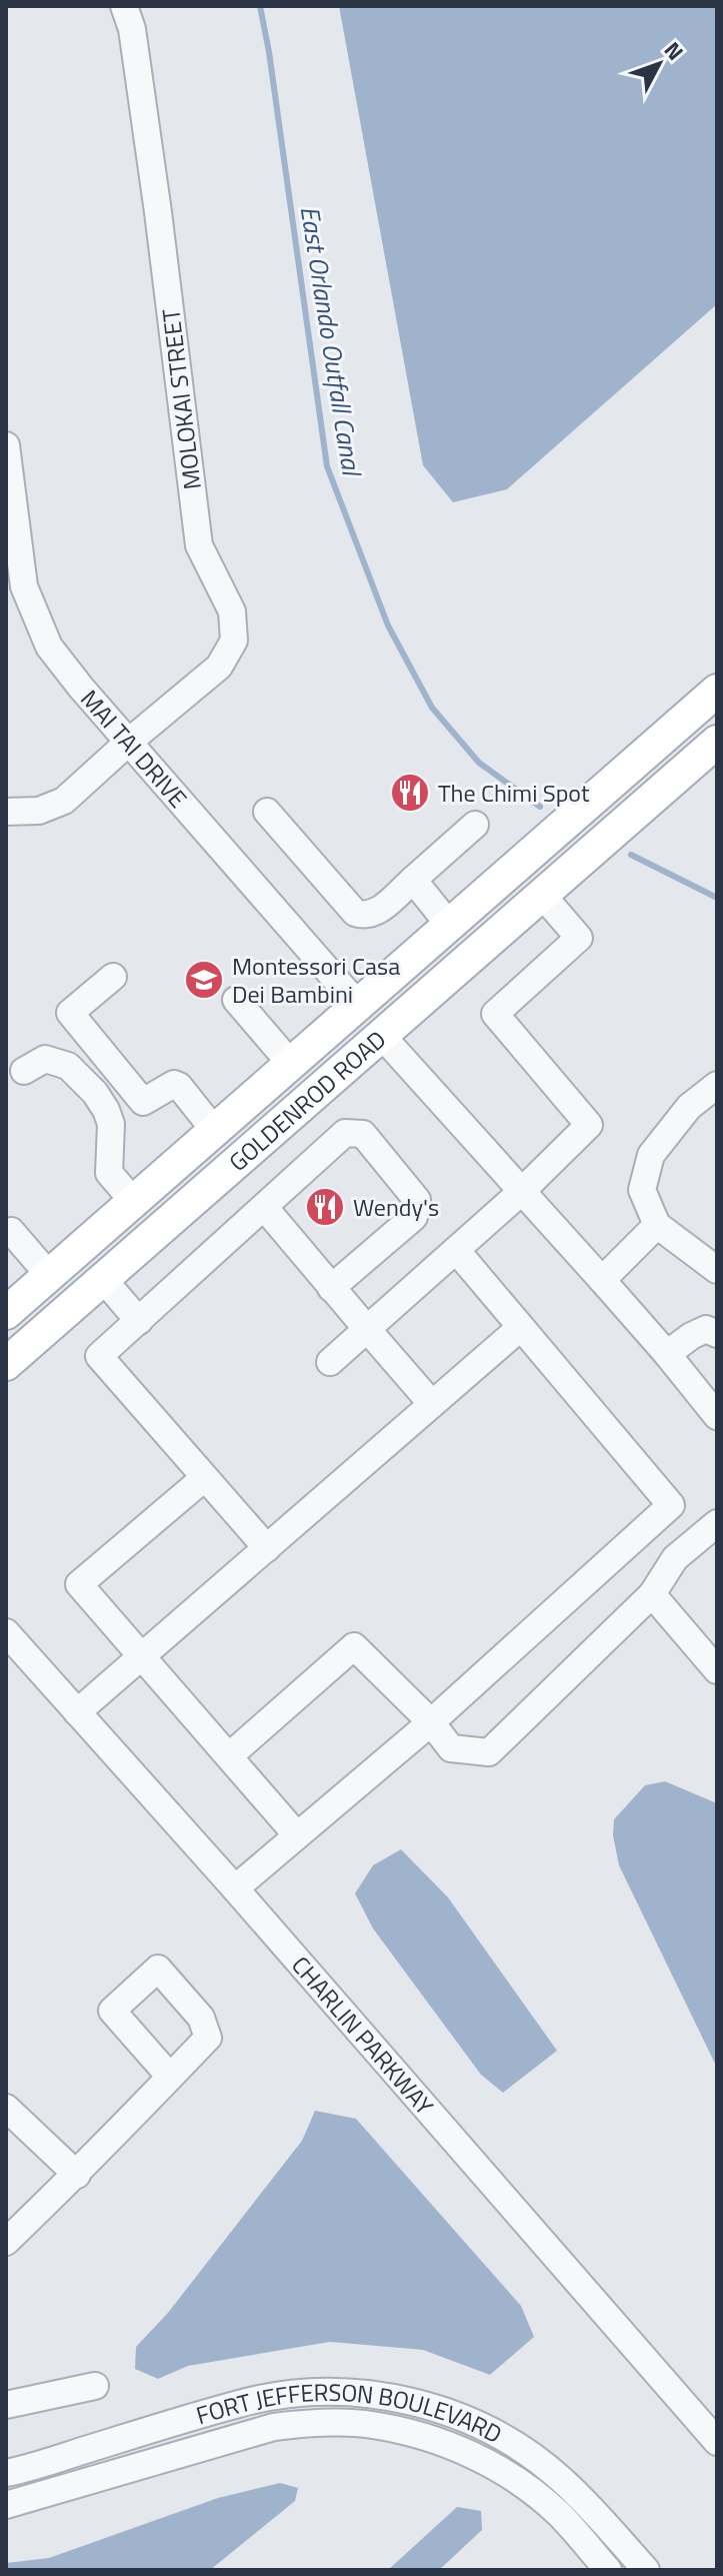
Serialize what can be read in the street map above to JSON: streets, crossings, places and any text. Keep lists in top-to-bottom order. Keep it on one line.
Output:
{"streets":{"main road":["GOLDENROD ROAD"],"street":["MOLOKAI STREET","MAI TAI DRIVE","CHARLIN PARKWAY","FORT JEFFERSON BOULEVARD"]},"crossings":[["MOLOKAI STREET","MAI TAI DRIVE"],["MAI TAI DRIVE","GOLDENROD ROAD"]],"water":["East Orlando Outfall Canal"],"places":{"restaurant":["The Chimi Spot","Wendy's"],"school or university":["Montessori Casa Dei Bambini"]},"north":"top right"}
